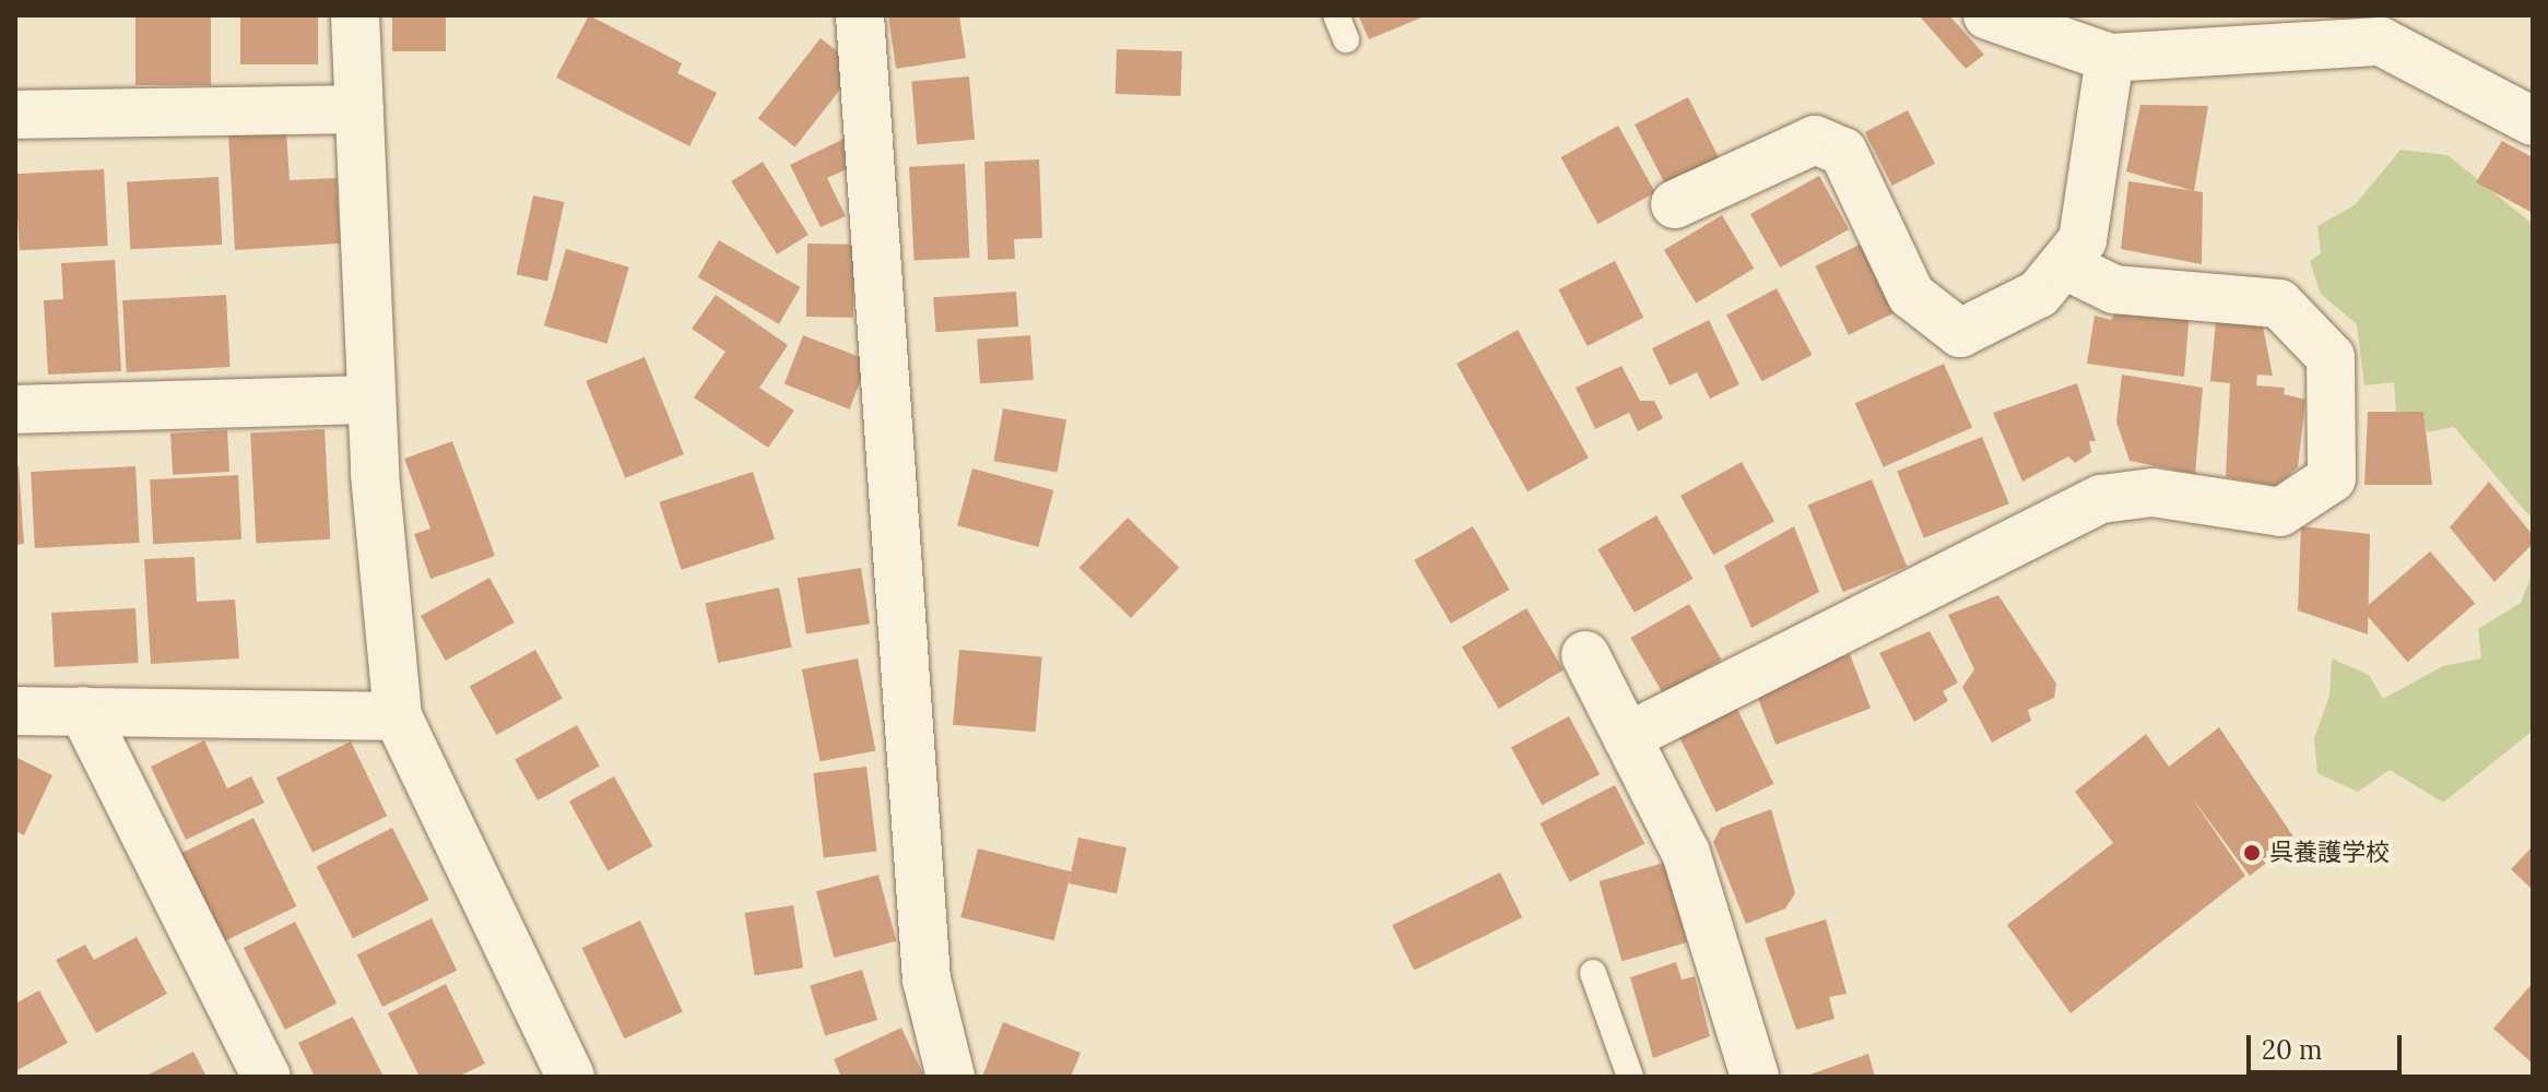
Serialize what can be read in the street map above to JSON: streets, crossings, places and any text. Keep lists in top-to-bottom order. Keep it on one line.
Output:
{"places":["呉養護学校"],"scale_bar":"20 m"}
